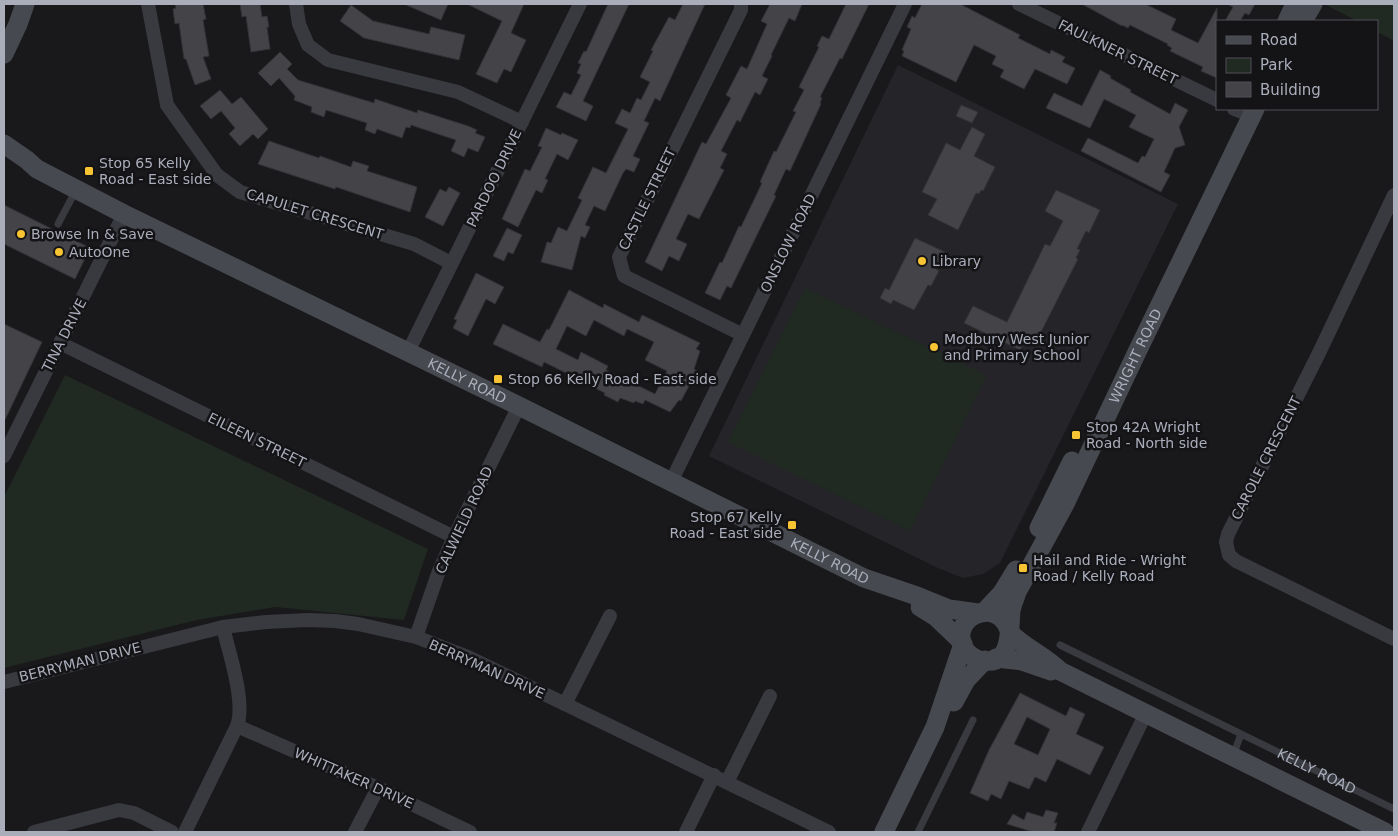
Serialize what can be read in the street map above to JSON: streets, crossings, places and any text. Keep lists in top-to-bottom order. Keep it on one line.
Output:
{"streets":{"street":["FAULKNER STREET","PARDOO DRIVE","CASTLE STREET","CAPULET CRESCENT","ONSLOW ROAD","TINA DRIVE","WRIGHT ROAD","KELLY ROAD","EILEEN STREET","CAROLE CRESCENT","CALWIELD ROAD","BERRYMAN DRIVE","WHITTAKER DRIVE"]},"crossings":[["PARDOO DRIVE","CAPULET CRESCENT"],["PARDOO DRIVE","KELLY ROAD"],["CASTLE STREET","ONSLOW ROAD"],["ONSLOW ROAD","KELLY ROAD"],["TINA DRIVE","KELLY ROAD"],["TINA DRIVE","EILEEN STREET"],["WRIGHT ROAD","KELLY ROAD"],["KELLY ROAD","CALWIELD ROAD"],["EILEEN STREET","CALWIELD ROAD"],["CALWIELD ROAD","BERRYMAN DRIVE"]],"places":{"transit":["Stop 65 Kelly Road - East side","Stop 66 Kelly Road - East side","Stop 42A Wright Road - North side","Stop 67 Kelly Road - East side","Hail and Ride - Wright Road / Kelly Road"],"other":["Browse In & Save","AutoOne","Library","Modbury West Junior and Primary School"]},"legend":["Road","Park","Building"]}
